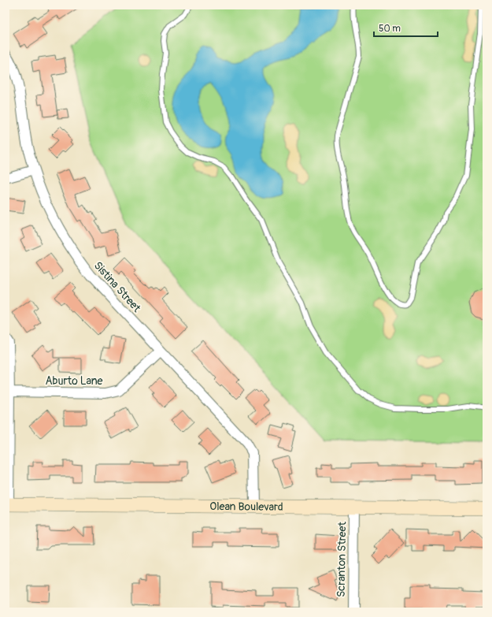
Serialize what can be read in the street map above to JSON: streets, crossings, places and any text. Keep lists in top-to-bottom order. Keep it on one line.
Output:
{"streets":{"street":["Sistina Street","Aburto Lane","Olean Boulevard","Scranton Street"]},"crossings":[["Sistina Street","Aburto Lane"],["Sistina Street","Olean Boulevard"],["Olean Boulevard","Scranton Street"]],"scale_bar":"50 m"}
